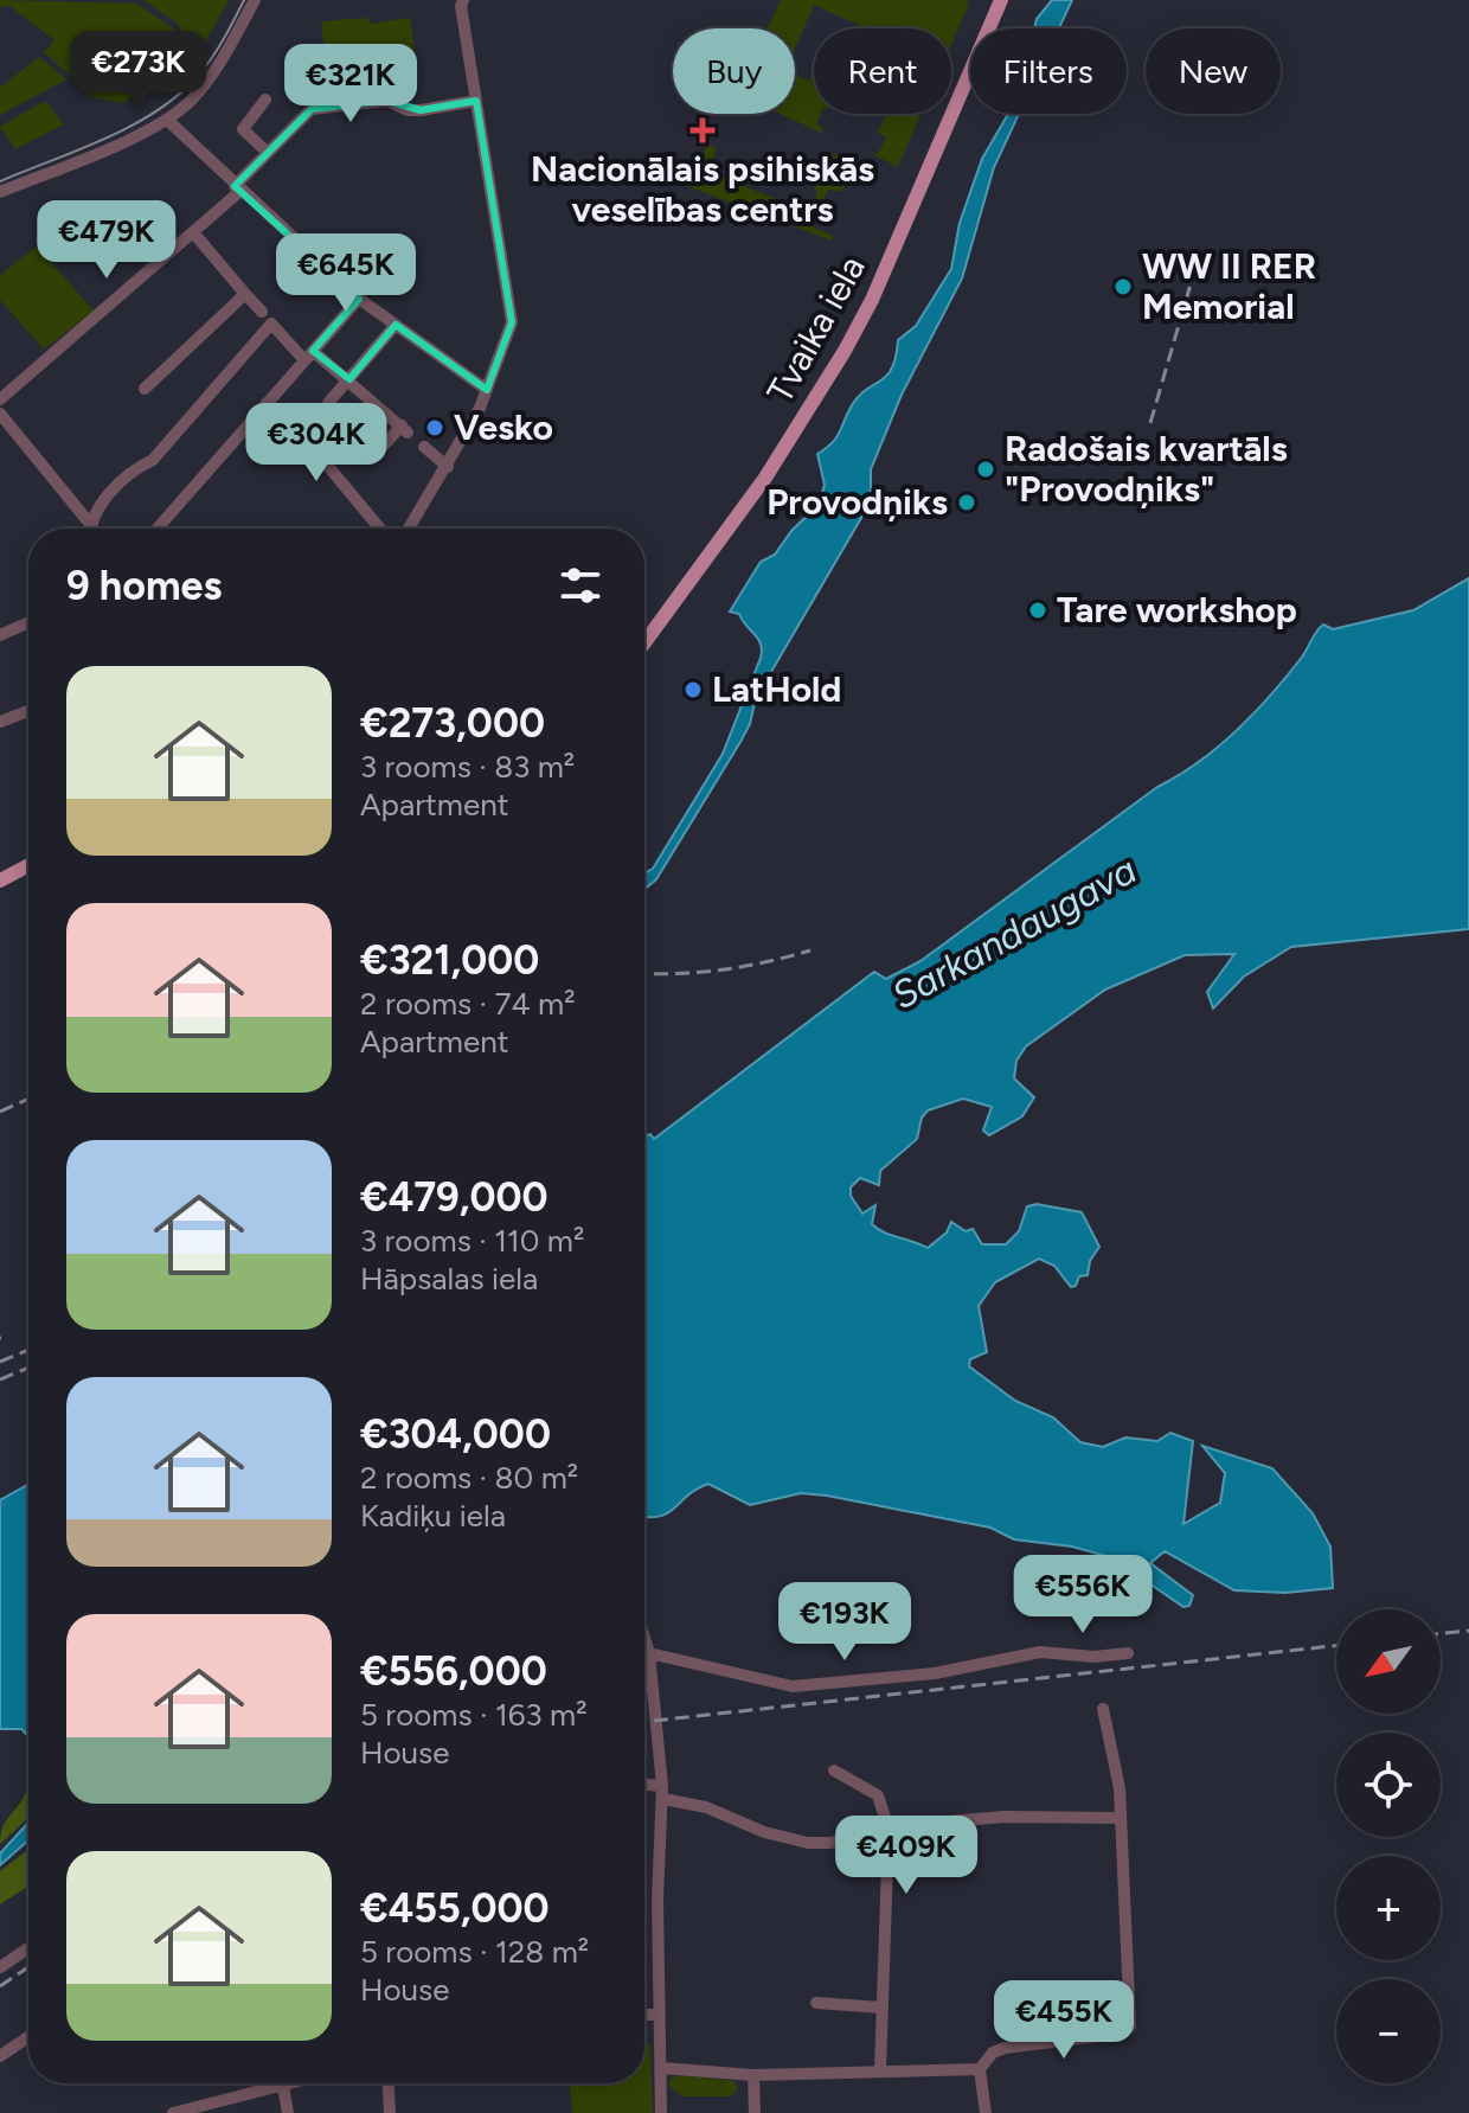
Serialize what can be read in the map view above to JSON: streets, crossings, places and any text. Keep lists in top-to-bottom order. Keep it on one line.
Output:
{"streets":{"main road":["Tvaika iela"]},"water":["Sarkandaugava"],"places":{"health":["Nacionālais psihiskās veselības centrs"],"other":["WW II RER Memorial","Vesko","Radošais kvartāls \"Provodņiks\"","Provodņiks","Tare workshop","LatHold"]},"north":"bottom left","page":{"chip":["Buy","Rent","Filters","New"],"price":["€273K","€321K","€479K","€645K","€304K","€556K","€193K","€409K","€455K"],"heading":"9 homes","list":[{"name":"€273,000","note":"3 rooms · 83 m² · Apartment"},{"name":"€321,000","note":"2 rooms · 74 m² · Apartment"},{"name":"€479,000","note":"3 rooms · 110 m² · Hāpsalas iela"},{"name":"€304,000","note":"2 rooms · 80 m² · Kadiķu iela"},{"name":"€556,000","note":"5 rooms · 163 m² · House"},{"name":"€455,000","note":"5 rooms · 128 m² · House"}],"map_buttons":["+","−"]}}
